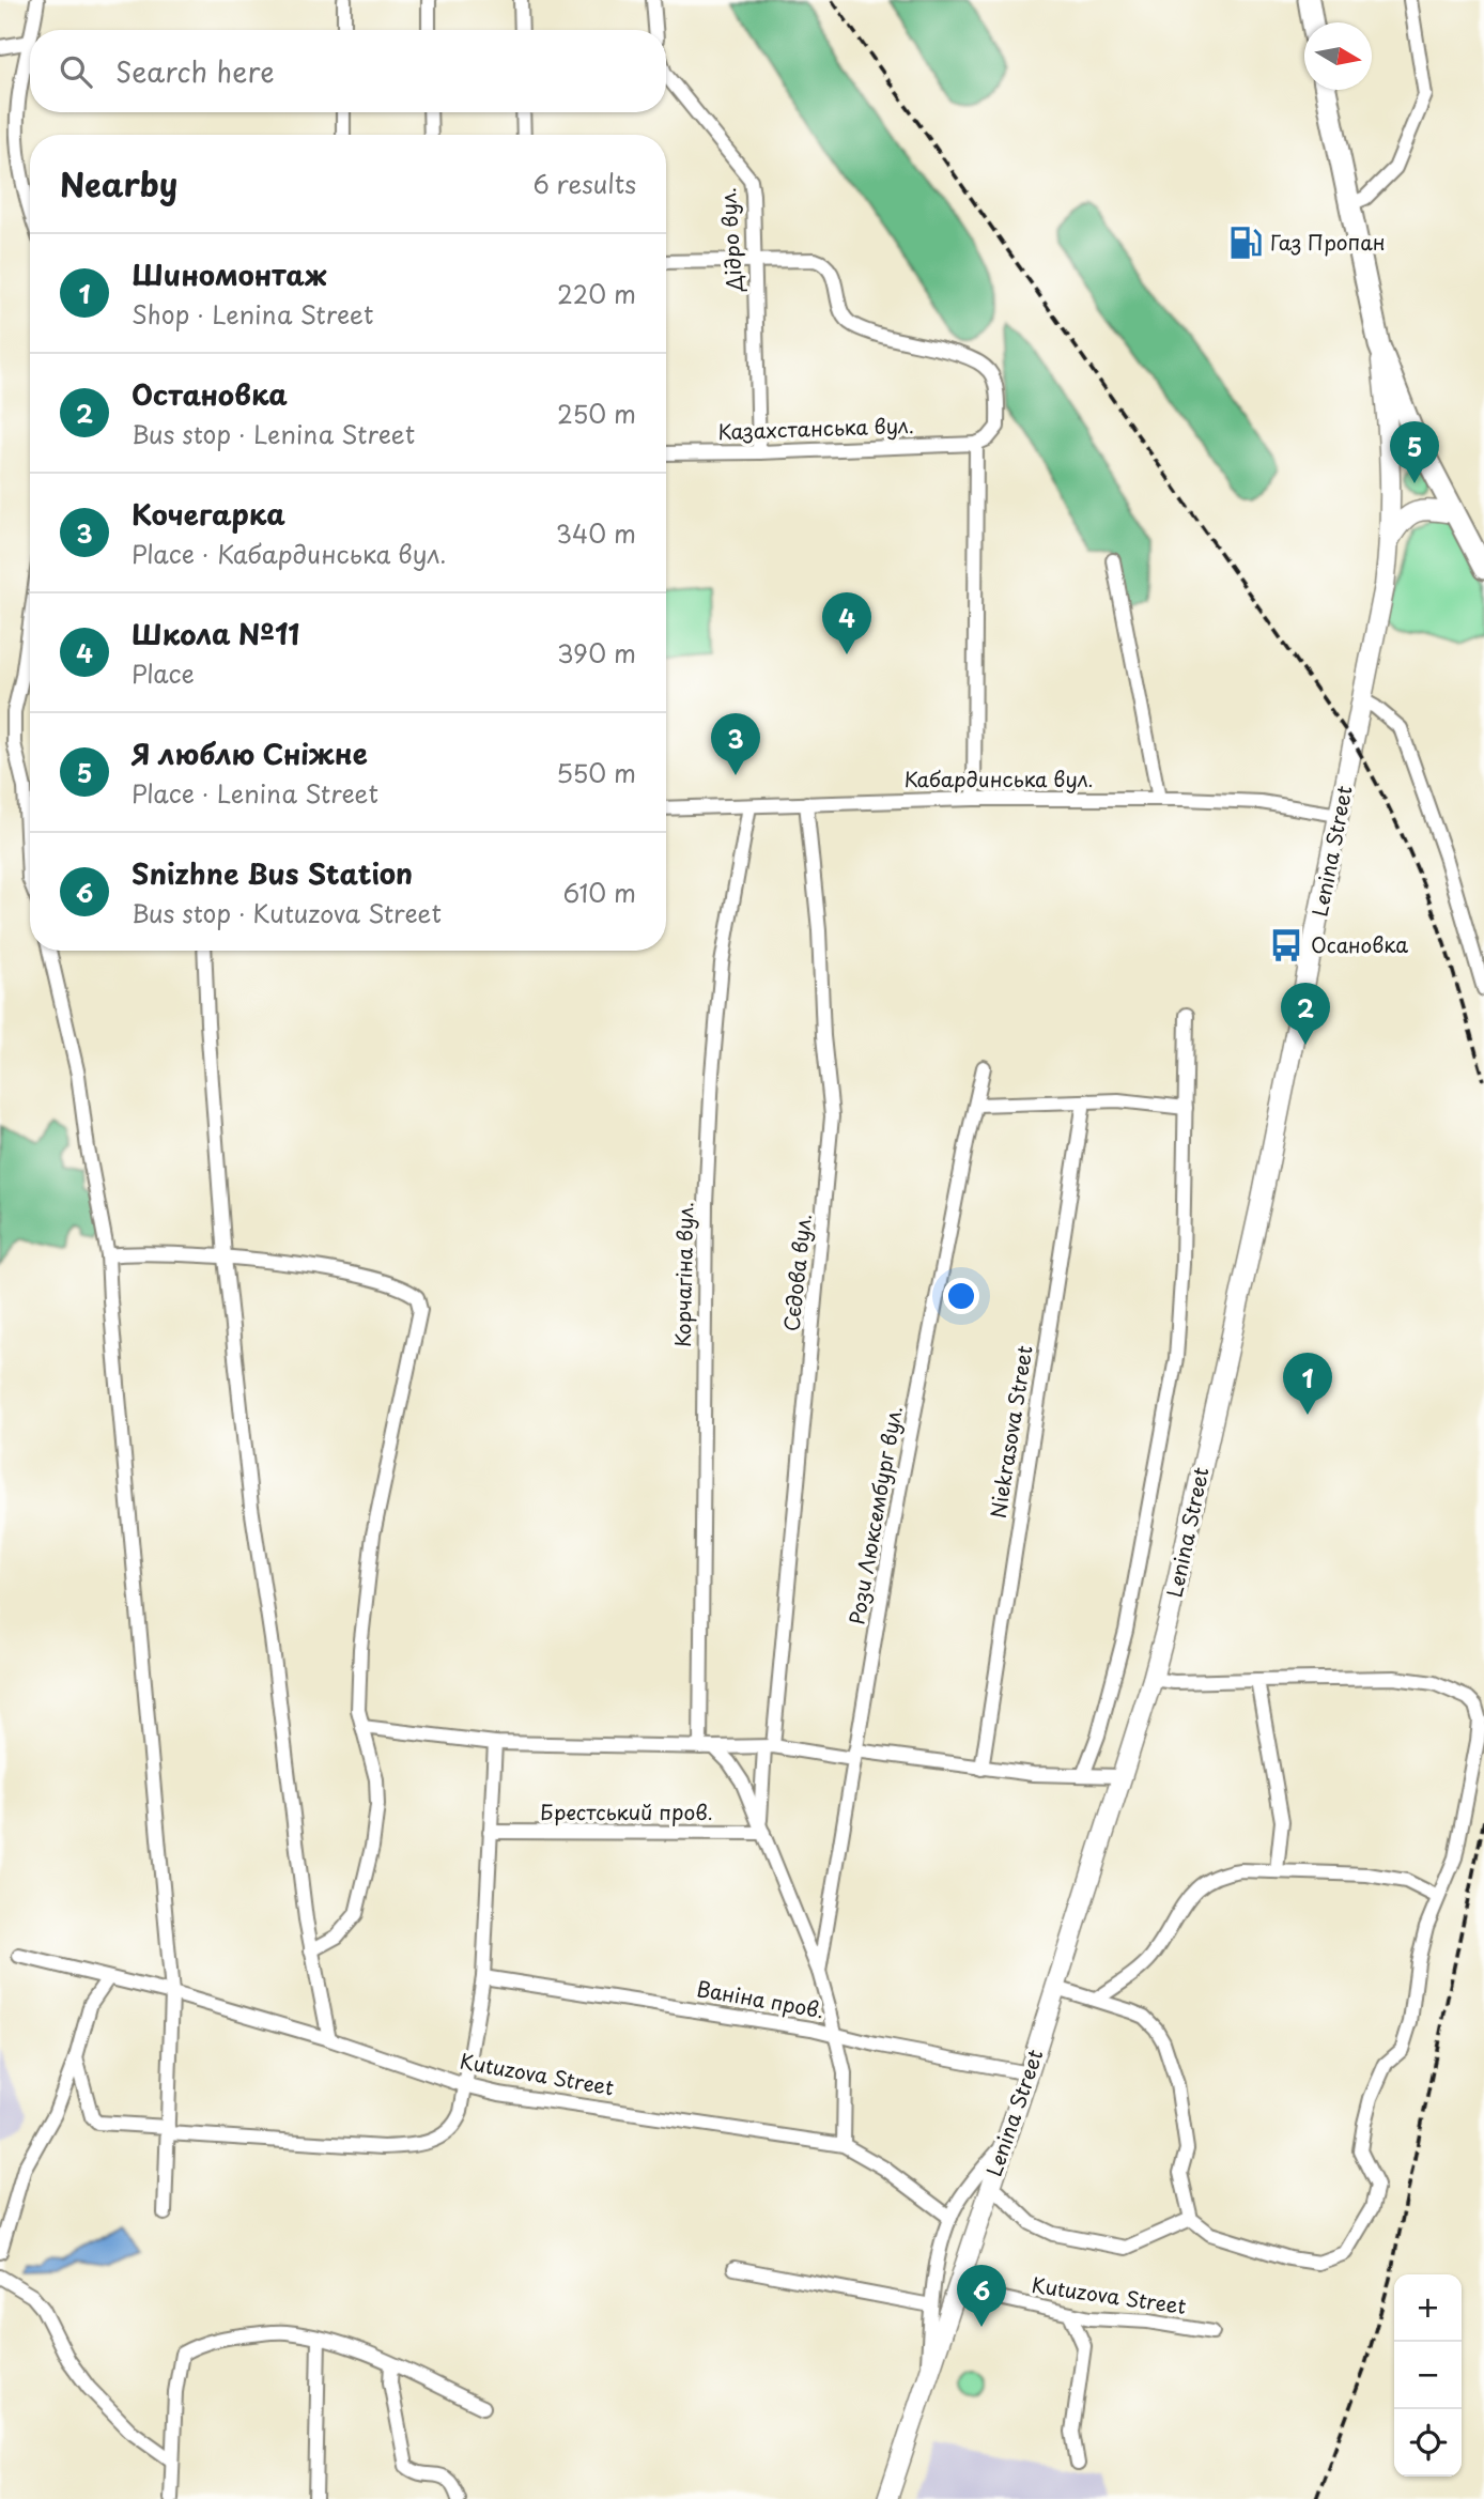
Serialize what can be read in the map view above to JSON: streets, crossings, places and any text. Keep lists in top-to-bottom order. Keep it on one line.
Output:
{"streets":{"main road":["Lenina Street"],"street":["Дідро вул.","Казахстанська вул.","Кабардинська вул.","Сєдова вул.","Корчагіна вул.","Niekrasova Street","Рози Люксембург вул.","Брестський пров.","Ваніна пров.","Kutuzova Street"]},"crossings":[["Дідро вул.","Казахстанська вул."],["Кабардинська вул.","Lenina Street"],["Кабардинська вул.","Сєдова вул."],["Кабардинська вул.","Корчагіна вул."],["Lenina Street","Ваніна пров."],["Lenina Street","Kutuzova Street"],["Сєдова вул.","Брестський пров."]],"places":{"fuel station":["Газ Пропан"],"bus stop":["Осановка"]},"north":"right","page":{"search":"Search here","heading":["Nearby","6 results"],"list":[{"mark":"1","name":"Шиномонтаж","note":"Shop · Lenina Street","value":"220 m"},{"mark":"2","name":"Остановка","note":"Bus stop · Lenina Street","value":"250 m"},{"mark":"3","name":"Кочегарка","note":"Place · Кабардинська вул.","value":"340 m"},{"mark":"4","name":"Школа №11","note":"Place","value":"390 m"},{"mark":"5","name":"Я люблю Сніжне","note":"Place · Lenina Street","value":"550 m"},{"mark":"6","name":"Snizhne Bus Station","note":"Bus stop · Kutuzova Street","value":"610 m"}],"pins":["5","4","3","2","1","6"],"map_buttons":["+","−"]}}
